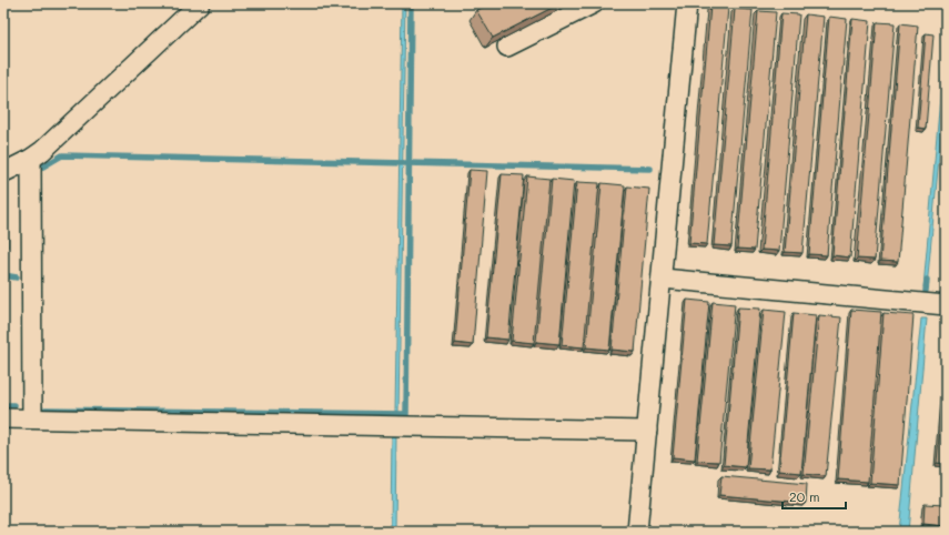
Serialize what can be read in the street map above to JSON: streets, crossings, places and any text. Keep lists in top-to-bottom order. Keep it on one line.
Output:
{"scale_bar":"20 m"}
